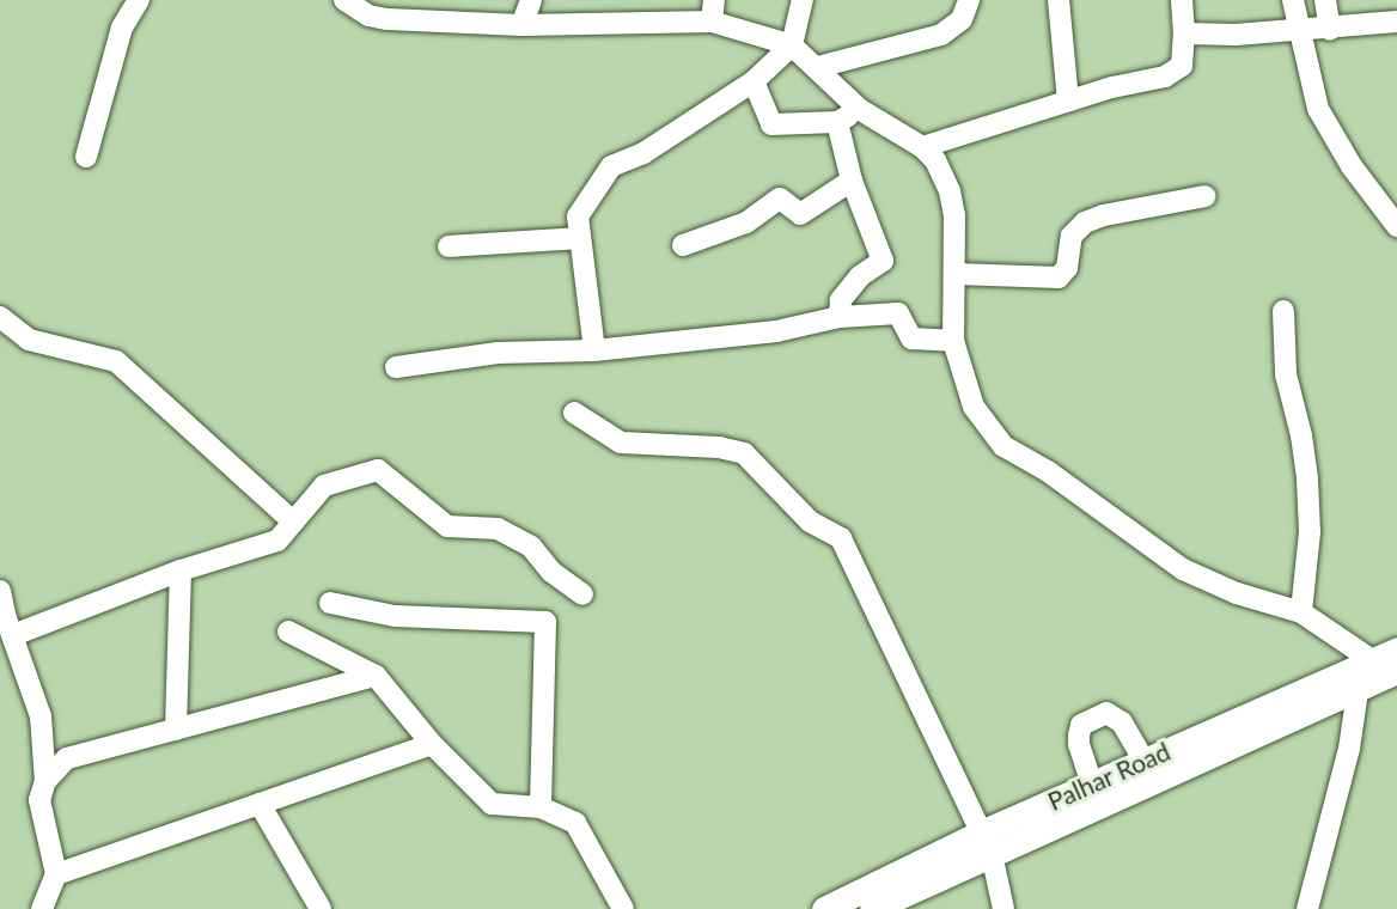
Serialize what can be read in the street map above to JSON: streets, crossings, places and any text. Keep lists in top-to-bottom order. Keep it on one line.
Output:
{"streets":{"main road":["Palhar Road"]}}
